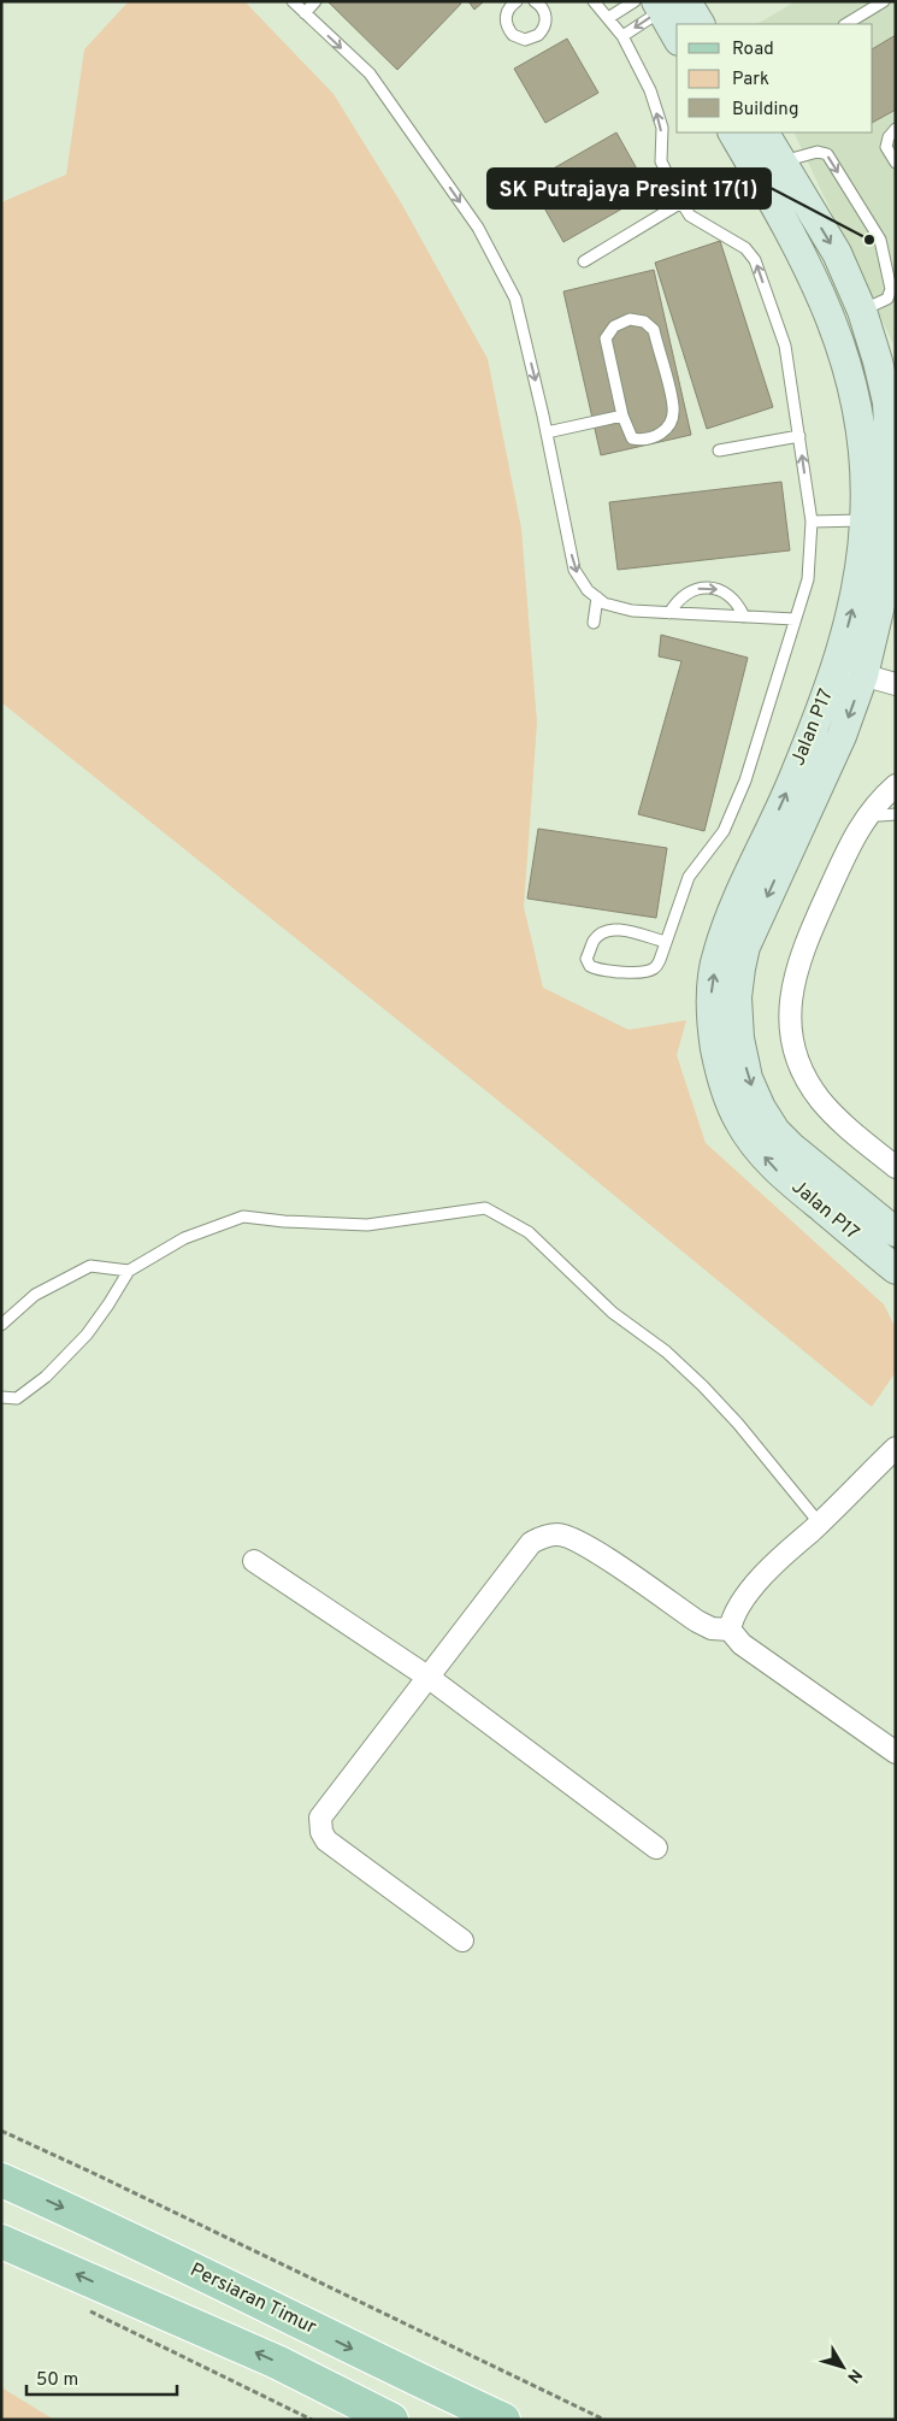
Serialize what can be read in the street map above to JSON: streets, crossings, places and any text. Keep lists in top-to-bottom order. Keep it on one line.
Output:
{"streets":{"main road":["Persiaran Timur"],"street":["Jalan P17"]},"places":["SK Putrajaya Presint 17(1)"],"legend":["Road","Park","Building"],"scale_bar":"50 m","north":"bottom right"}
